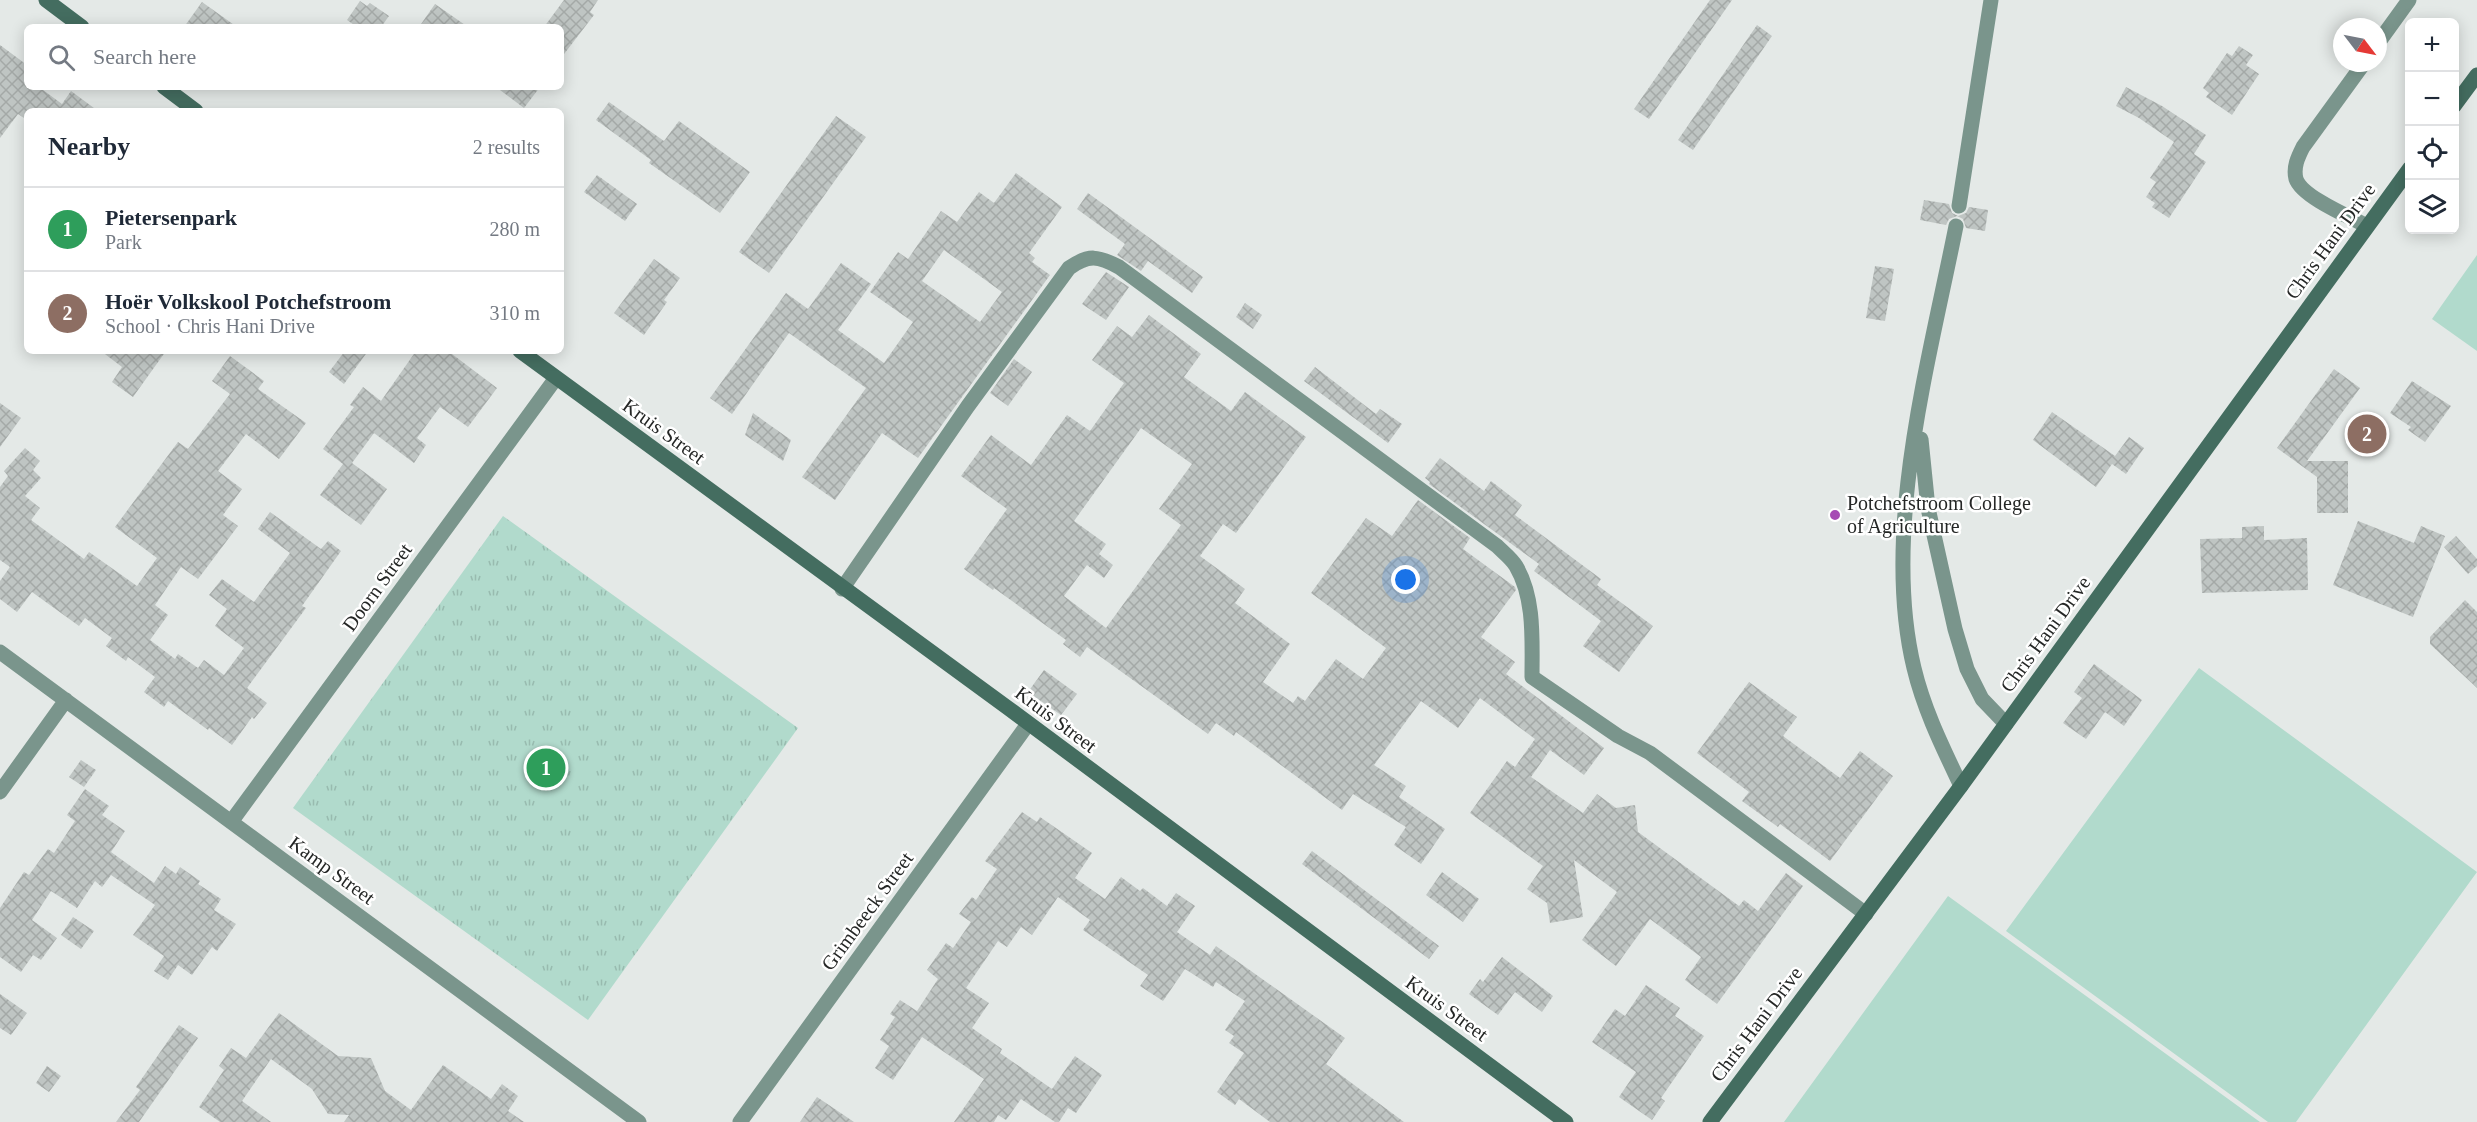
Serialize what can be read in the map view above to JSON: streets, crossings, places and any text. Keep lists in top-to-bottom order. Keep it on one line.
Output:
{"streets":{"street":["Chris Hani Drive","Kruis Street","Doorn Street","Kamp Street","Grimbeeck Street"]},"crossings":[["Kruis Street","Doorn Street"],["Kruis Street","Grimbeeck Street"],["Doorn Street","Kamp Street"]],"places":["Potchefstroom College of Agriculture"],"north":"bottom right","page":{"map_buttons":["+","−"],"search":"Search here","heading":["Nearby","2 results"],"list":[{"mark":"1","name":"Pietersenpark","note":"Park","value":"280 m"},{"mark":"2","name":"Hoër Volkskool Potchefstroom","note":"School · Chris Hani Drive","value":"310 m"}],"pins":["2","1"]}}
